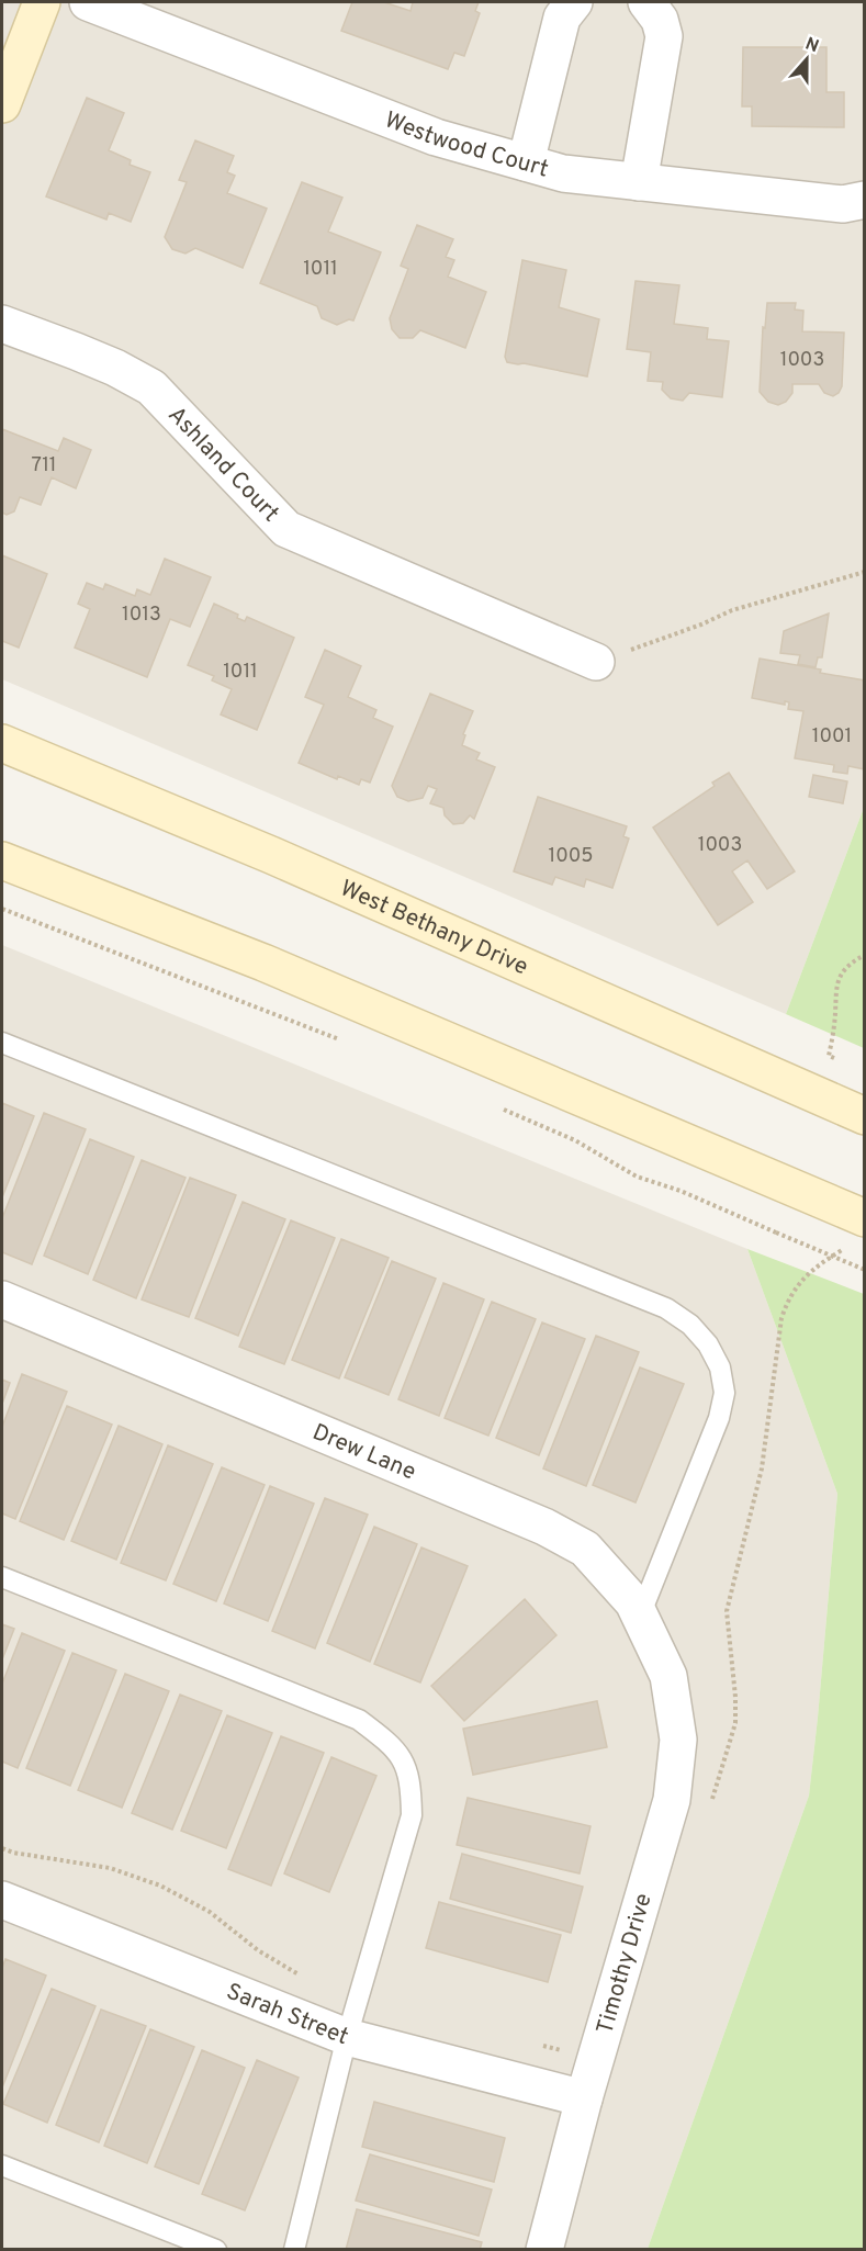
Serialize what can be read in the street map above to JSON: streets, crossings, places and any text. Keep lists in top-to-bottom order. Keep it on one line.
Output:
{"streets":{"main road":["West Bethany Drive"],"street":["Westwood Court","Ashland Court","Drew Lane","Timothy Drive","Sarah Street"]},"crossings":[["Drew Lane","Timothy Drive"],["Timothy Drive","Sarah Street"]],"house_numbers":["1011","1003","711","1013","1011","1001","1003","1005"],"north":"top"}
